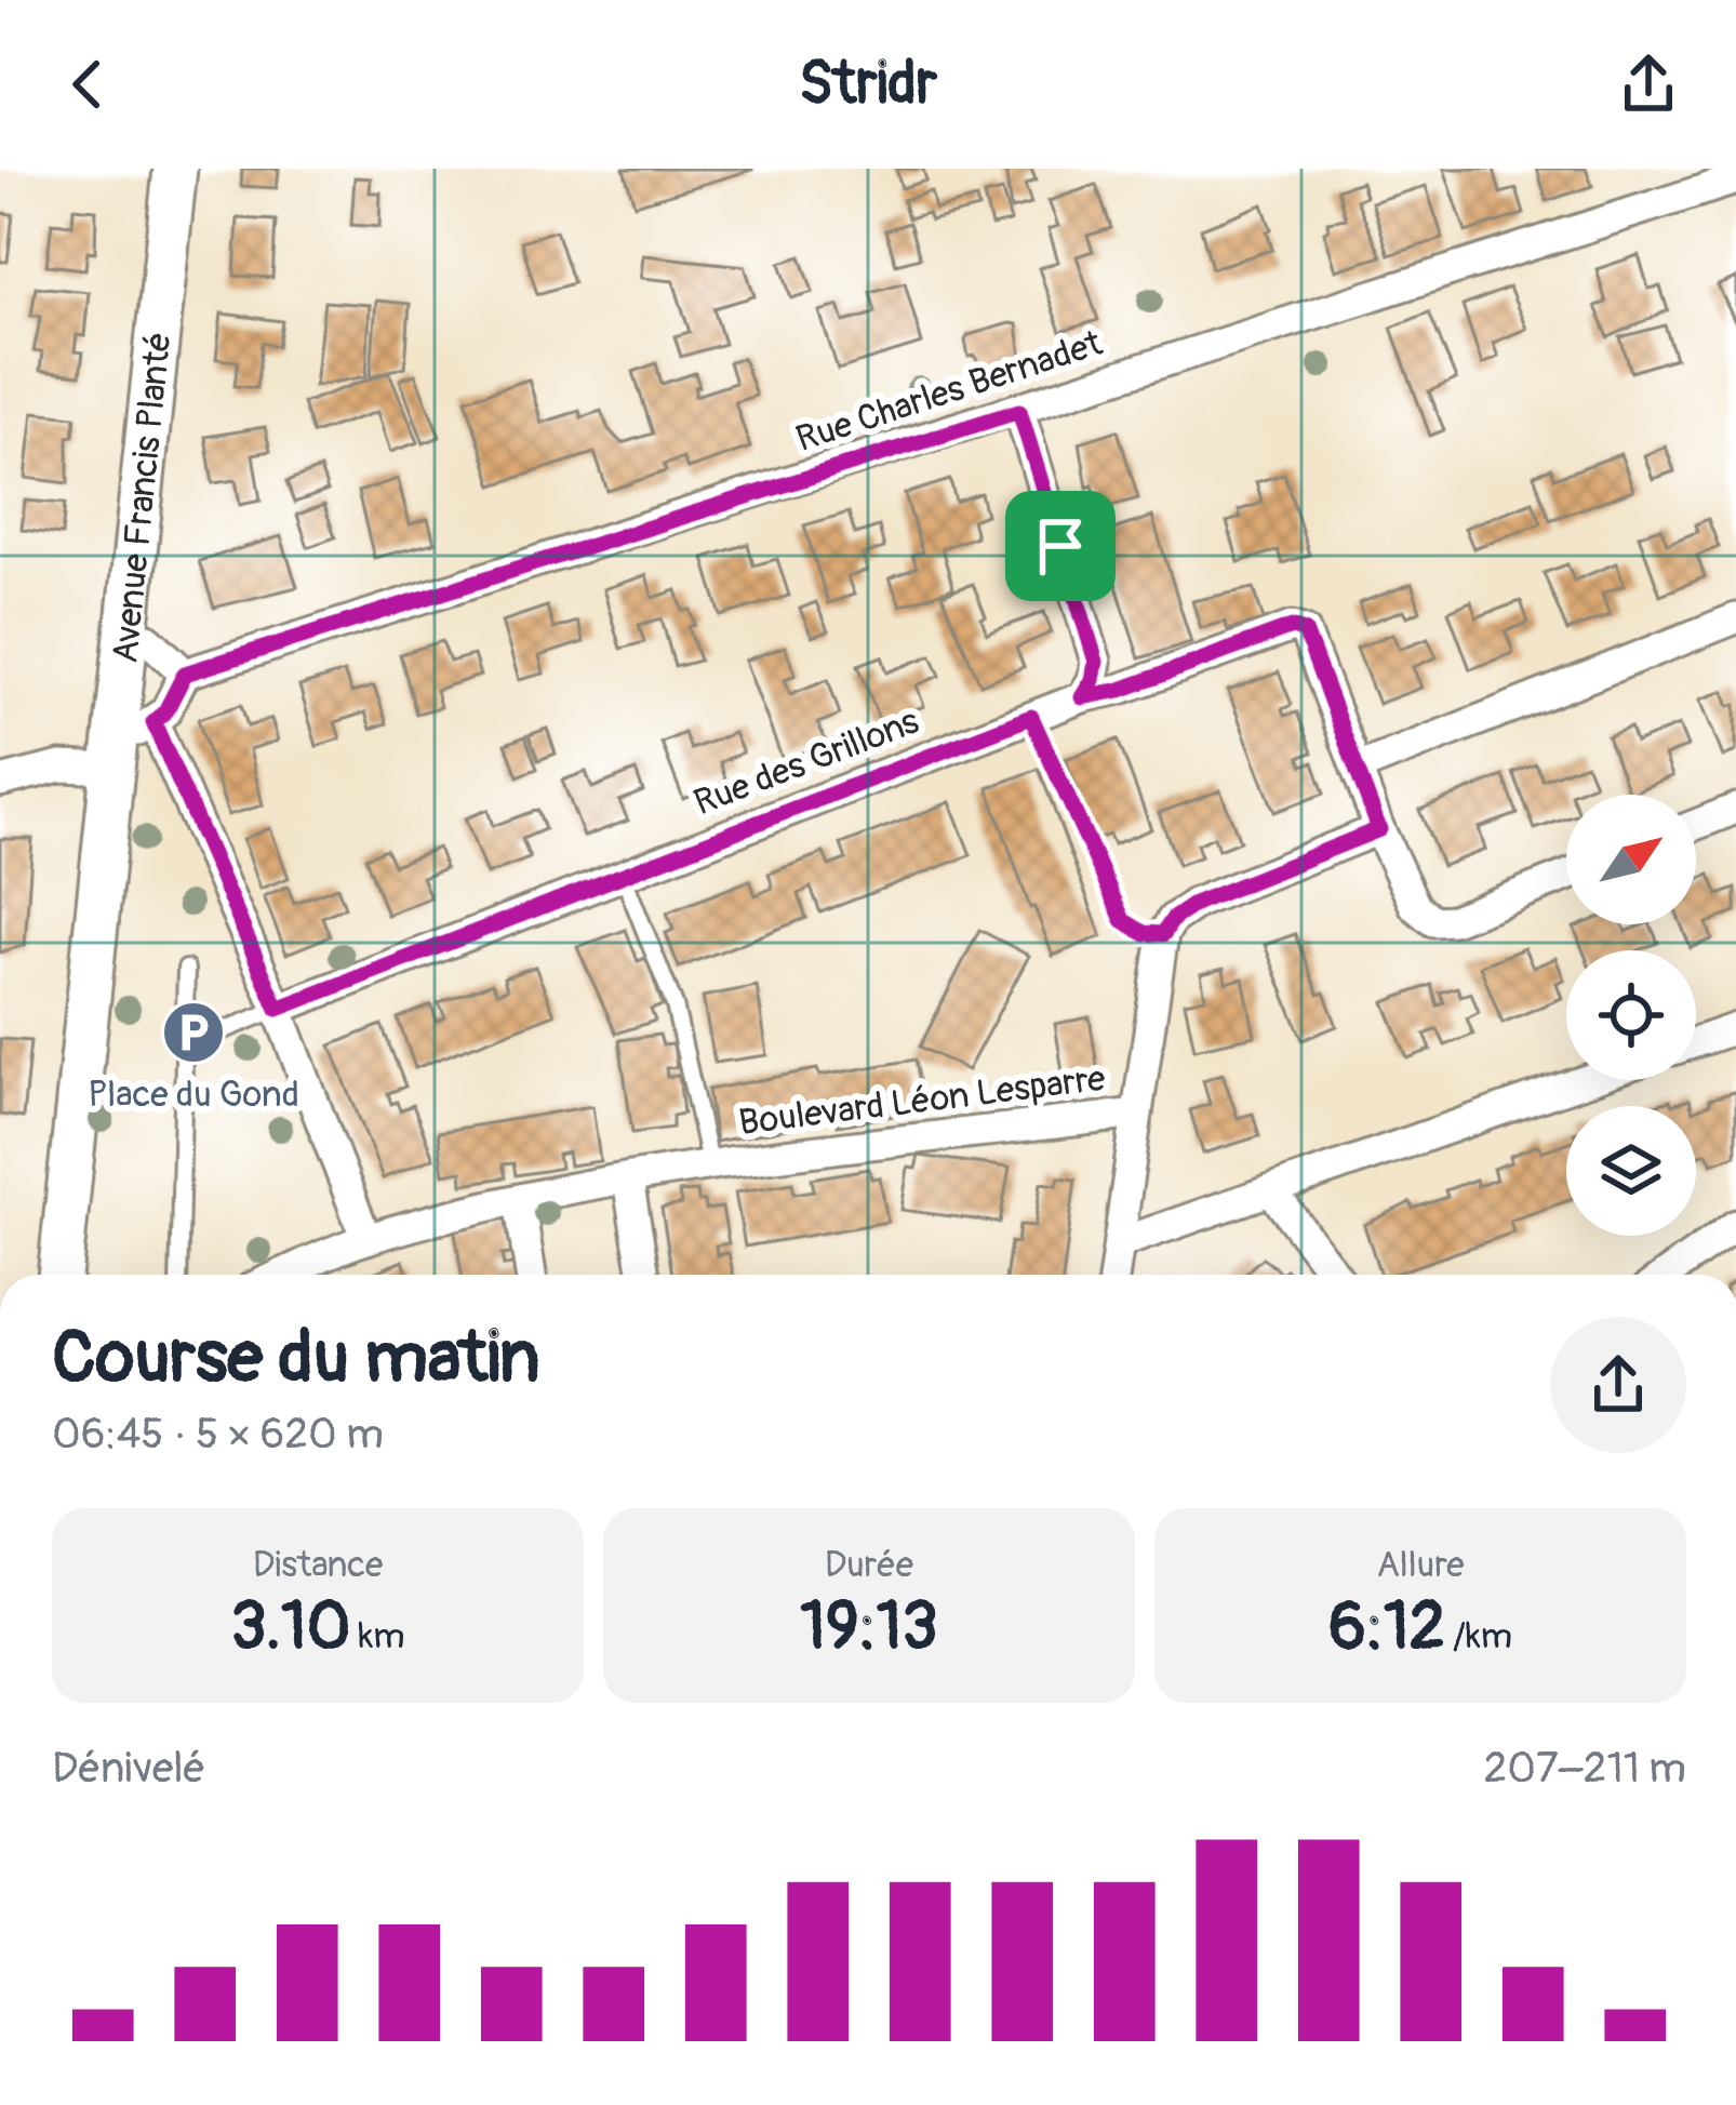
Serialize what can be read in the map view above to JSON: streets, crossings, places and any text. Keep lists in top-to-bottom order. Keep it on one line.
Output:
{"streets":{"street":["Rue Charles Bernadet","Avenue Francis Planté","Rue des Grillons","Boulevard Léon Lesparre"]},"places":{"parking":["Place du Gond"]},"north":"top right","page":{"header":"Stridr","heading":["Course du matin","06:45 · 5 × 620 m"],"stats":[["Distance","3.10 km"],["Durée","19:13"],["Allure","6:12 /km"]],"chart":["Dénivelé","207–211 m"]}}
